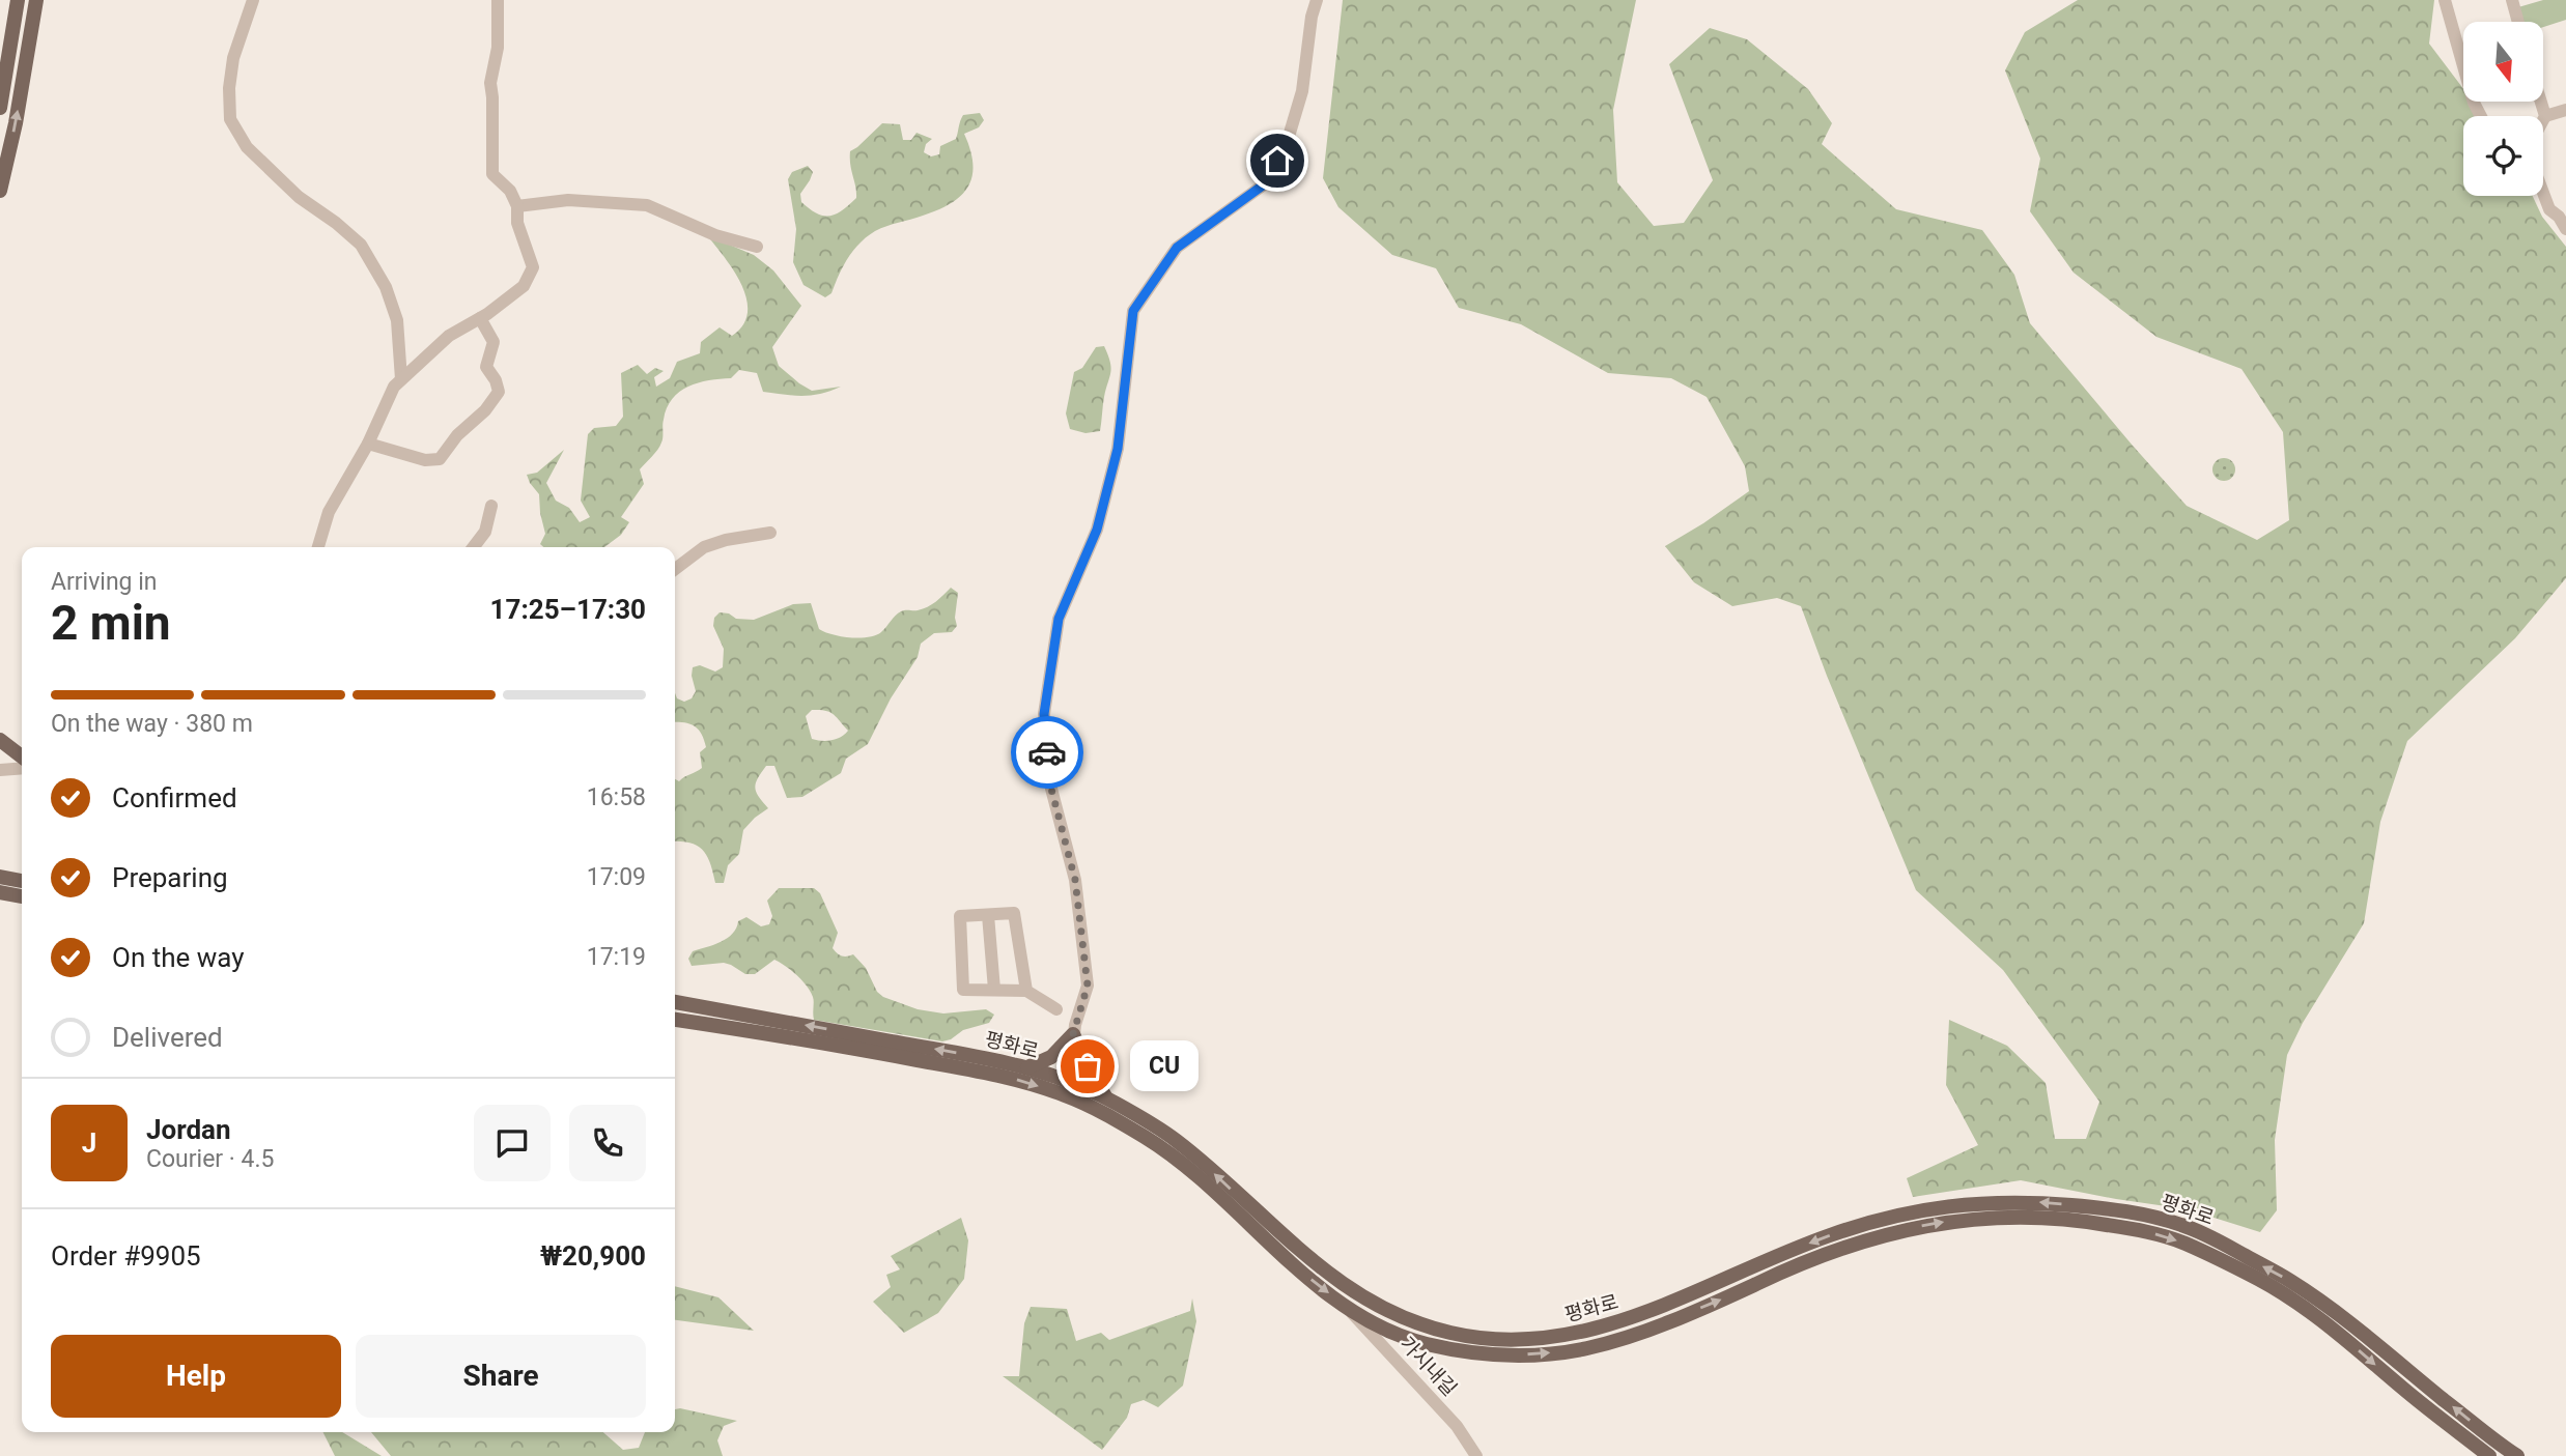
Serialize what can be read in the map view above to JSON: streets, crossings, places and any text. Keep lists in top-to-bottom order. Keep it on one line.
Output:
{"streets":{"main road":["평화로"],"street":["가시내길"]},"crossings":[["평화로","가시내길"]],"places":["CU"],"north":"bottom","page":{"heading":["2 min","Arriving in","17:25–17:30"],"panel":["Jordan","Courier · 4.5","Order #9905","₩20,900"],"bar":"On the way · 380 m","list":[["Confirmed","16:58"],["Preparing","17:09"],["On the way","17:19"],"Delivered"],"bubble":"CU","round":"J","buttons":["Help","Share"]}}
